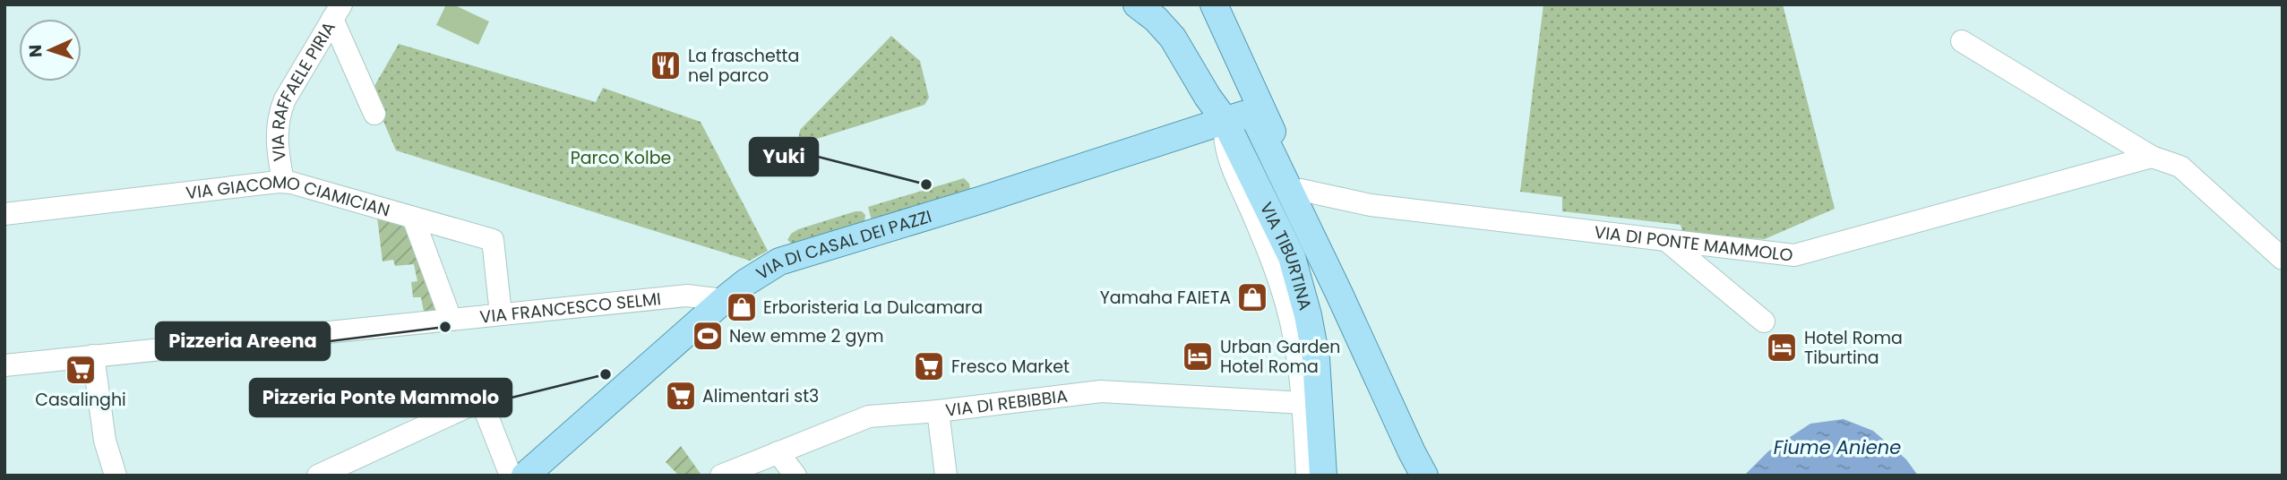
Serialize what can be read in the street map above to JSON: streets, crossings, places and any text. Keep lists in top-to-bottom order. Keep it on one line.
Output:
{"streets":{"main road":["VIA DI CASAL DEI PAZZI","VIA TIBURTINA"],"street":["VIA RAFFAELE PIRIA","VIA GIACOMO CIAMICIAN","VIA DI PONTE MAMMOLO","VIA FRANCESCO SELMI","VIA DI REBIBBIA"]},"crossings":[["VIA RAFFAELE PIRIA","VIA GIACOMO CIAMICIAN"],["VIA GIACOMO CIAMICIAN","VIA FRANCESCO SELMI"],["VIA DI PONTE MAMMOLO","VIA TIBURTINA"],["VIA DI CASAL DEI PAZZI","VIA TIBURTINA"],["VIA DI CASAL DEI PAZZI","VIA FRANCESCO SELMI"],["VIA TIBURTINA","VIA DI REBIBBIA"]],"water":["Fiume Aniene"],"parks":["Parco Kolbe"],"places":{"restaurant":["La fraschetta nel parco"],"other":["Yuki","Pizzeria Areena","Pizzeria Ponte Mammolo"],"shop":["Yamaha FAIETA","Erboristeria La Dulcamara"],"sports":["New emme 2 gym"],"hotel":["Hotel Roma Tiburtina","Urban Garden Hotel Roma"],"supermarket":["Fresco Market","Casalinghi","Alimentari st3"]},"north":"left"}
